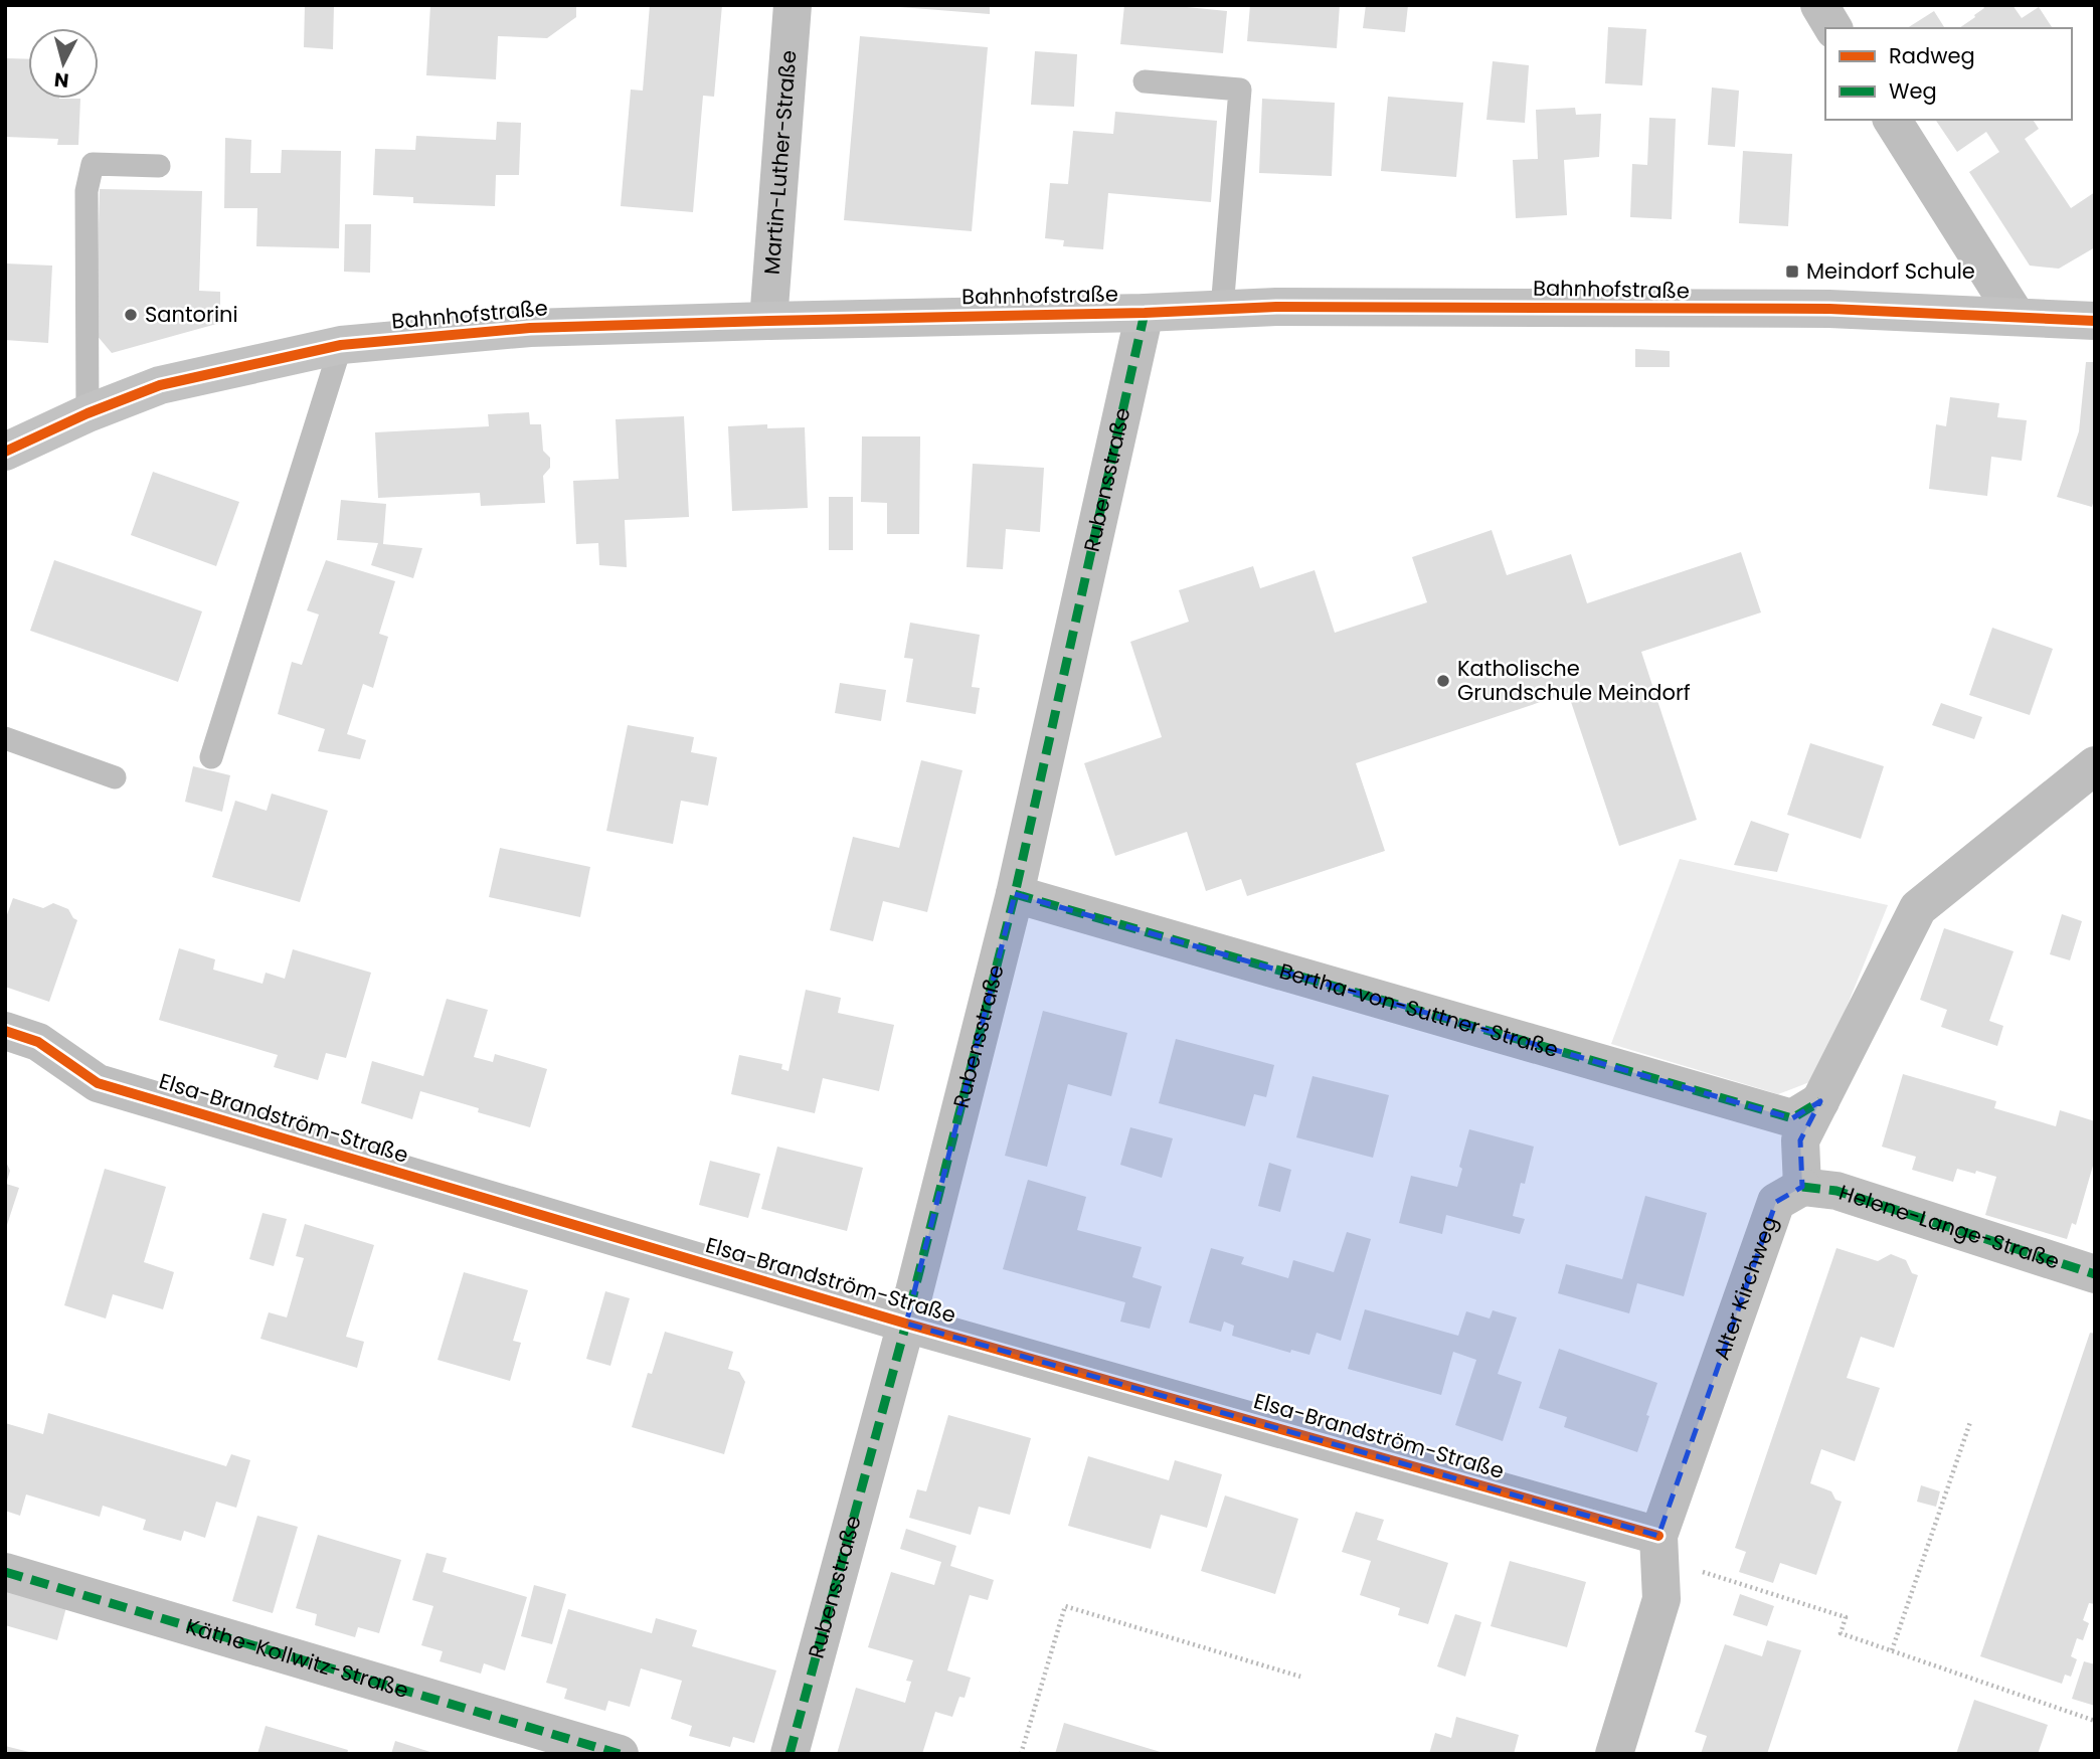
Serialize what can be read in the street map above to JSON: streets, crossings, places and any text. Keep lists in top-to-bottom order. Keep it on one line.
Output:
{"streets":{"main road":["Bahnhofstraße"],"street":["Martin-Luther-Straße","Rubensstraße","Bertha-von-Suttner-Straße","Elsa-Brandström-Straße","Helene-Lange-Straße","Alter Kirchweg","Käthe-Kollwitz-Straße"]},"crossings":[["Martin-Luther-Straße","Bahnhofstraße"],["Bahnhofstraße","Rubensstraße"],["Rubensstraße","Bertha-von-Suttner-Straße"],["Rubensstraße","Elsa-Brandström-Straße"],["Elsa-Brandström-Straße","Alter Kirchweg"],["Helene-Lange-Straße","Alter Kirchweg"]],"places":{"transit":["Meindorf Schule"],"other":["Santorini","Katholische Grundschule Meindorf"]},"legend":["Radweg","Weg"],"north":"bottom"}
